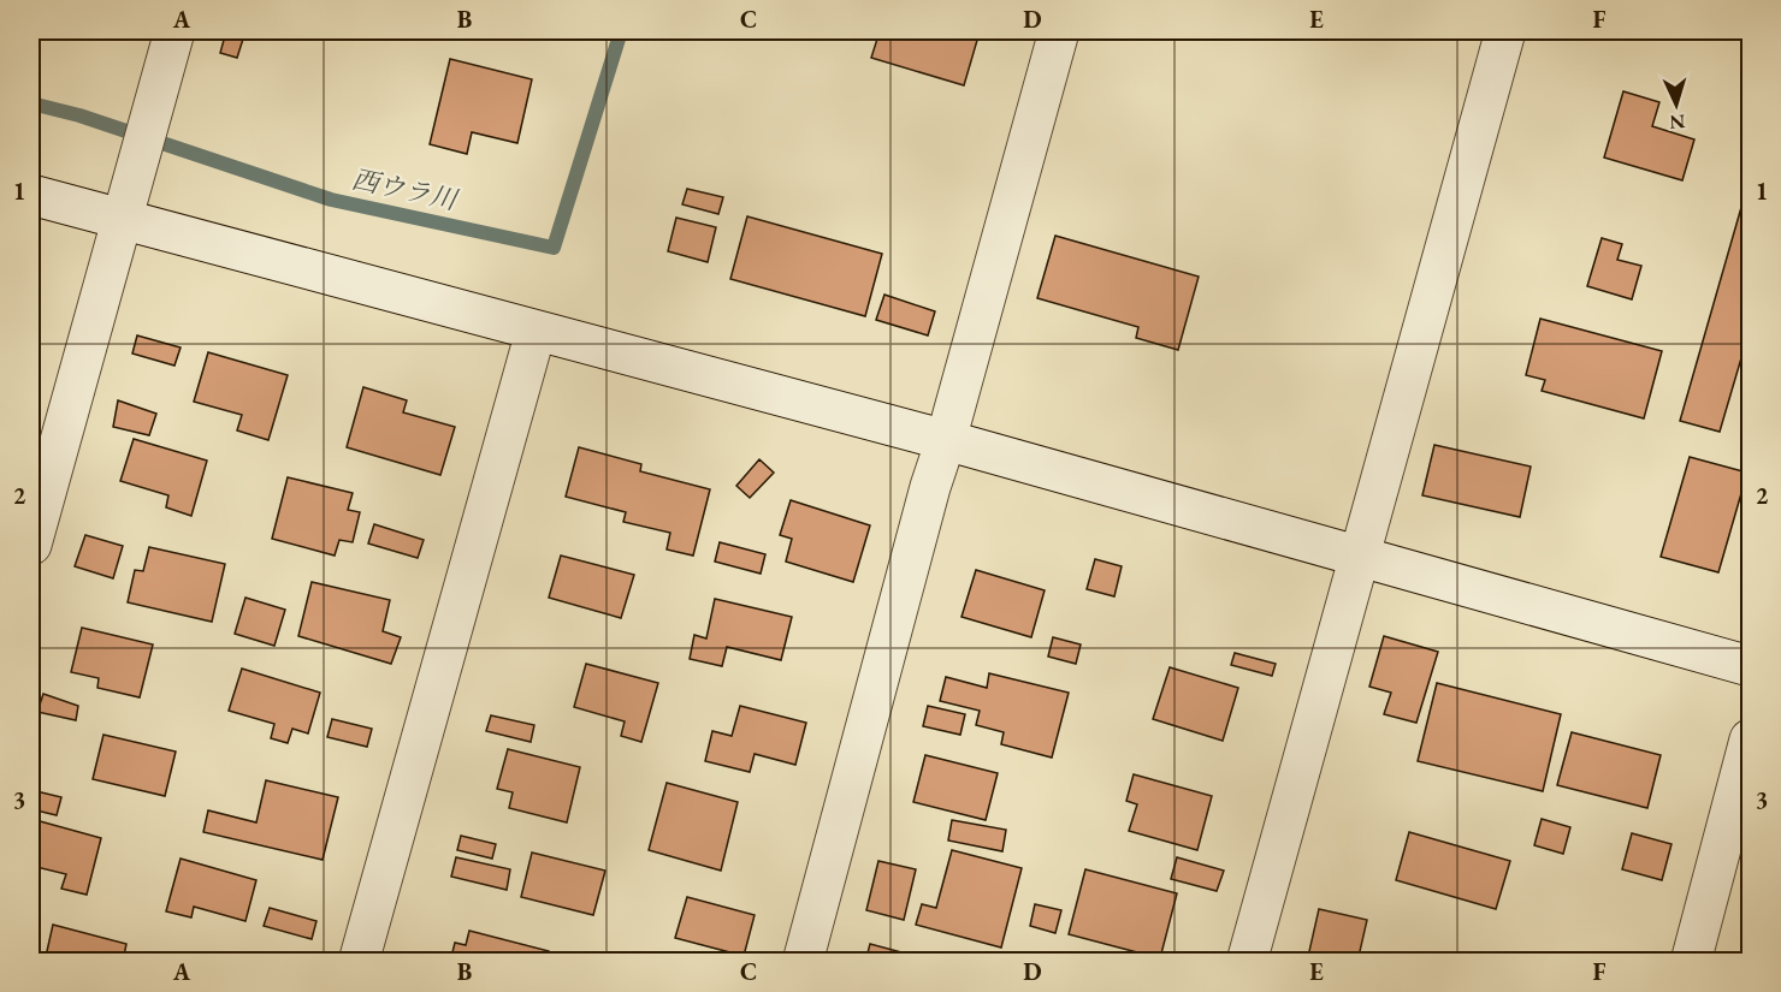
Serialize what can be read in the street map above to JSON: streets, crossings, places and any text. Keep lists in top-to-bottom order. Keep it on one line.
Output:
{"water":["西ウラ川"],"north":"bottom","grid":{"columns":["A","B","C","D","E","F"],"rows":["1","2","3"]}}
